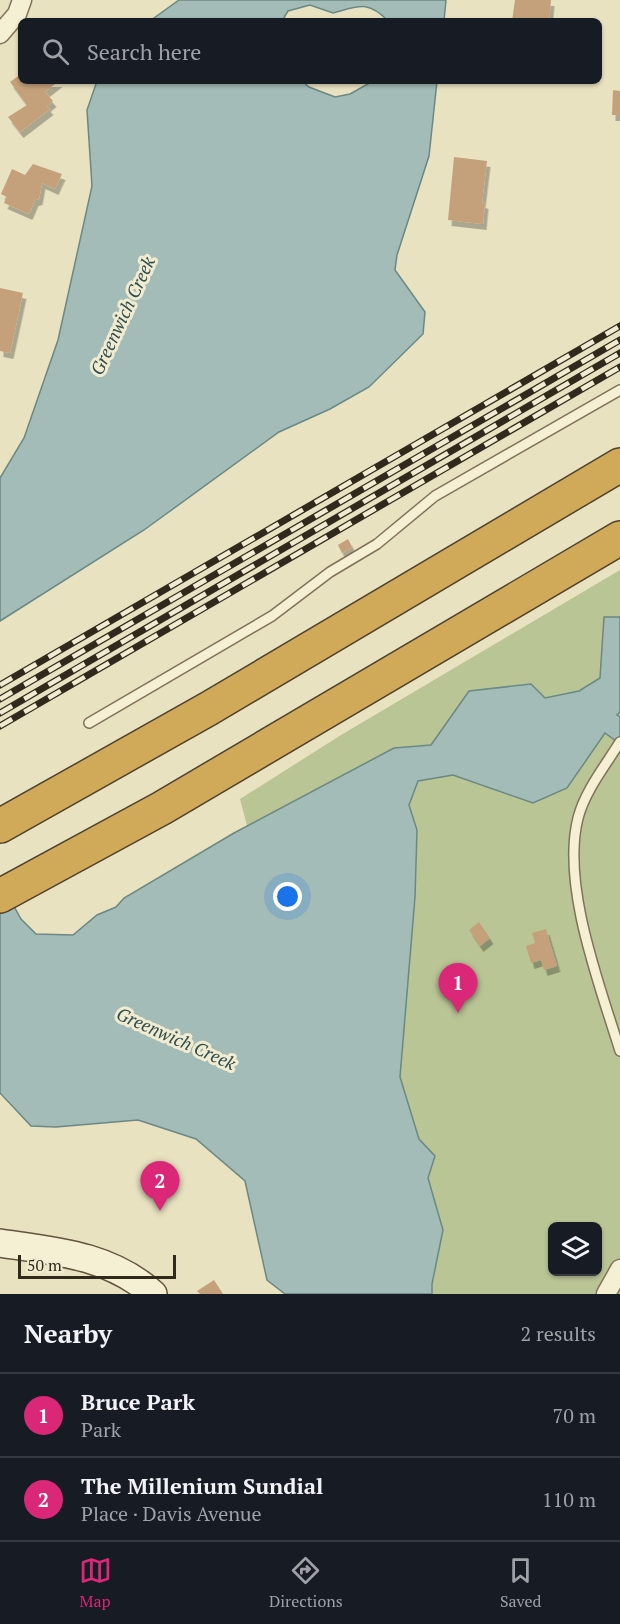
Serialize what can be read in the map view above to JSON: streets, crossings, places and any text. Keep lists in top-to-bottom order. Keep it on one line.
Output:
{"water":["Greenwich Creek"],"scale_bar":"50 m","page":{"search":"Search here","pins":["1","2"],"scale":"50 m","heading":["Nearby","2 results"],"list":[{"mark":"1","name":"Bruce Park","note":"Park","value":"70 m"},{"mark":"2","name":"The Millenium Sundial","note":"Place · Davis Avenue","value":"110 m"}],"nav":["Map","Directions","Saved"]}}
